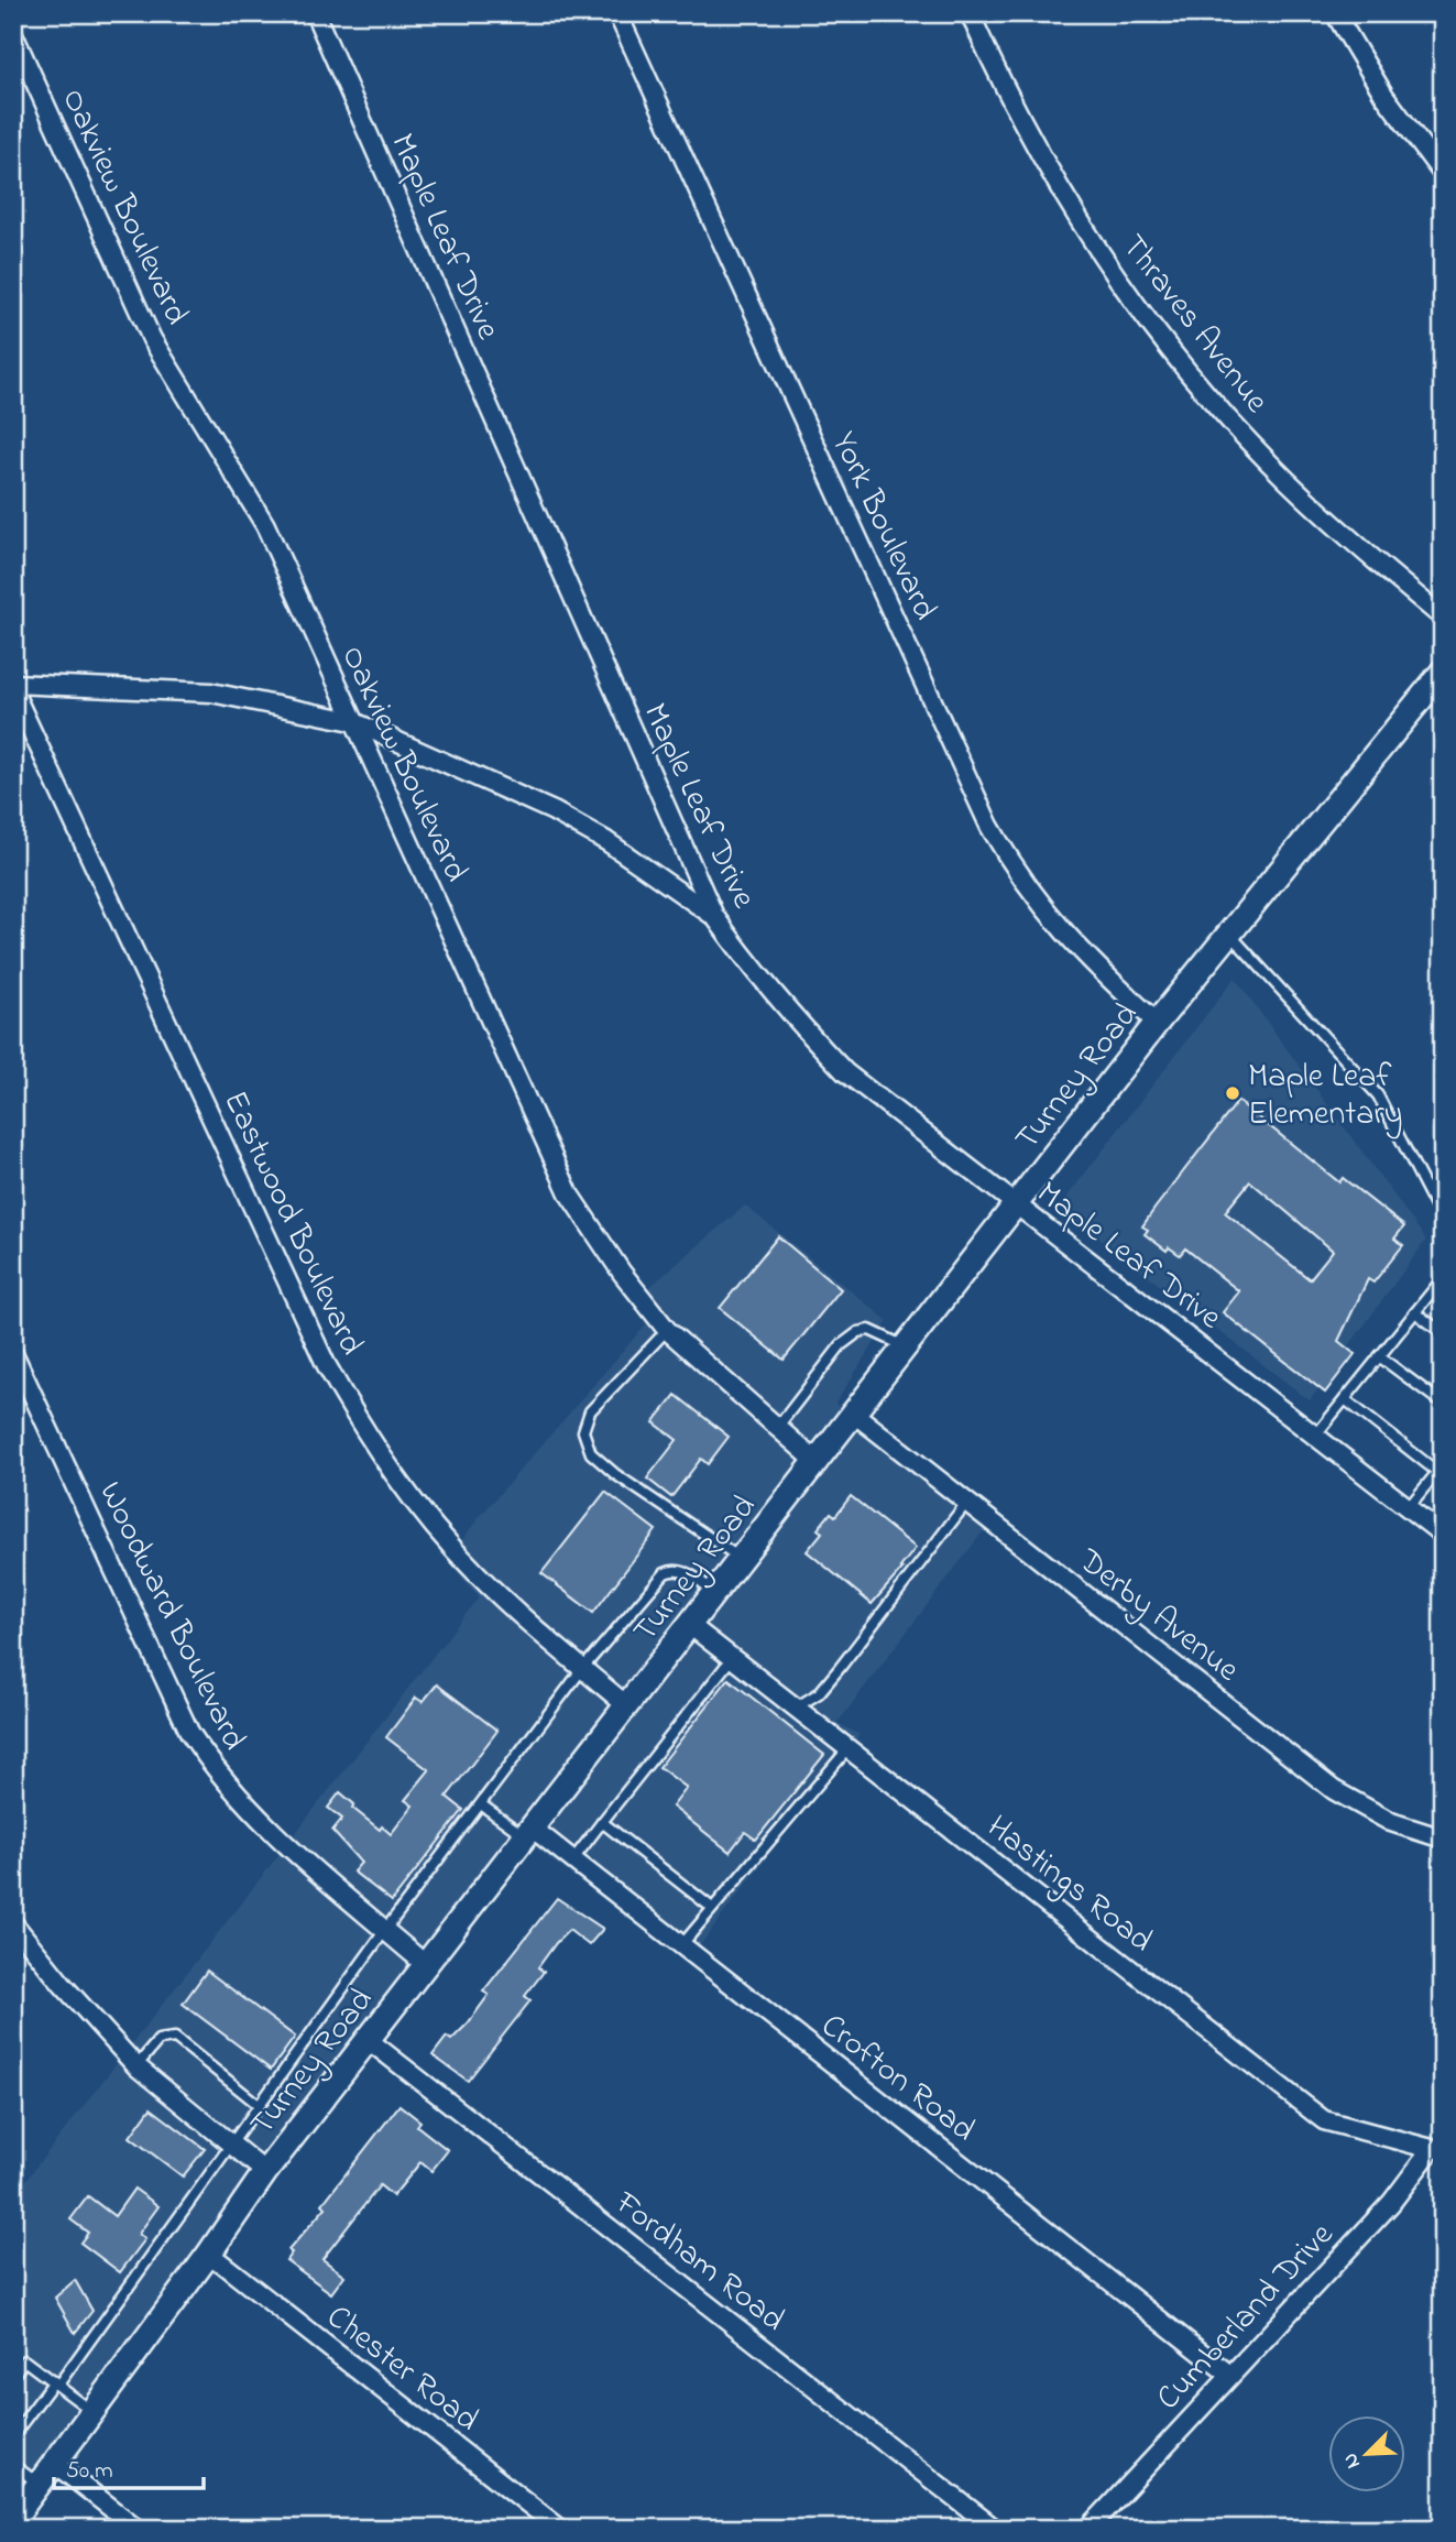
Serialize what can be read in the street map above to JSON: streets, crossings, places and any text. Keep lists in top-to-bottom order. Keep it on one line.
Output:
{"streets":{"main road":["Turney Road"],"street":["Oakview Boulevard","Maple Leaf Drive","Thraves Avenue","York Boulevard","Eastwood Boulevard","Derby Avenue","Woodward Boulevard","Hastings Road","Crofton Road","Fordham Road","Cumberland Drive","Chester Road"]},"crossings":[["Oakview Boulevard","Turney Road"],["Maple Leaf Drive","Turney Road"],["York Boulevard","Turney Road"],["Turney Road","Eastwood Boulevard"],["Turney Road","Derby Avenue"],["Turney Road","Woodward Boulevard"],["Turney Road","Hastings Road"],["Turney Road","Crofton Road"],["Turney Road","Fordham Road"],["Turney Road","Chester Road"],["Hastings Road","Cumberland Drive"],["Crofton Road","Cumberland Drive"]],"places":["Maple Leaf Elementary"],"scale_bar":"50 m","north":"bottom left"}
